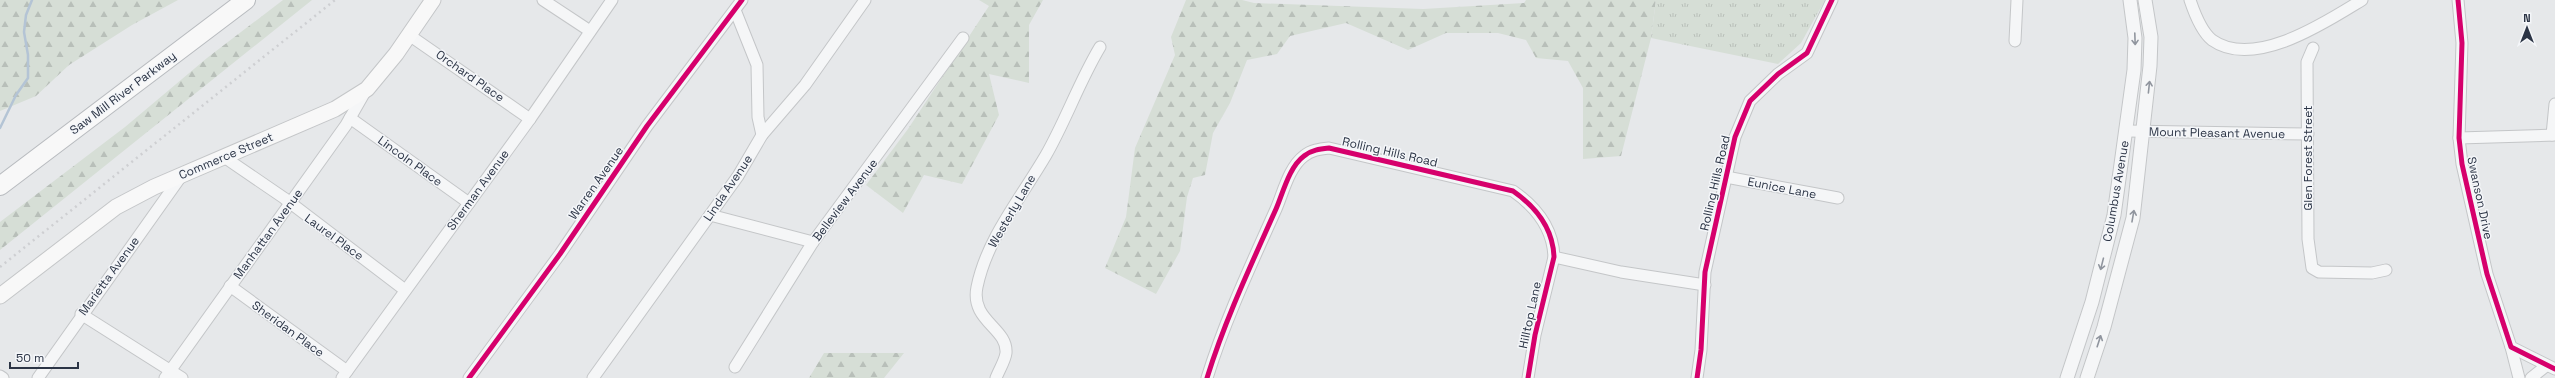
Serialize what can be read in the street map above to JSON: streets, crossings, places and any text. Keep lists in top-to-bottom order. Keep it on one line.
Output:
{"streets":{"highway":["Saw Mill River Parkway"],"main road":["Commerce Street"],"street":["Orchard Place","Mount Pleasant Avenue","Rolling Hills Road","Glen Forest Street","Lincoln Place","Warren Avenue","Linda Avenue","Eunice Lane","Sherman Avenue","Columbus Avenue","Swanson Drive","Belleview Avenue","Westerly Lane","Manhattan Avenue","Laurel Place","Marietta Avenue","Hilltop Lane","Sheridan Place"]},"crossings":[["Orchard Place","Commerce Street"],["Orchard Place","Sherman Avenue"],["Mount Pleasant Avenue","Glen Forest Street"],["Mount Pleasant Avenue","Columbus Avenue"],["Rolling Hills Road","Eunice Lane"],["Rolling Hills Road","Hilltop Lane"],["Commerce Street","Manhattan Avenue"],["Commerce Street","Laurel Place"],["Commerce Street","Marietta Avenue"],["Lincoln Place","Sherman Avenue"],["Lincoln Place","Manhattan Avenue"],["Sherman Avenue","Laurel Place"],["Sherman Avenue","Sheridan Place"],["Manhattan Avenue","Laurel Place"],["Manhattan Avenue","Sheridan Place"]],"scale_bar":"50 m","north":"top"}
